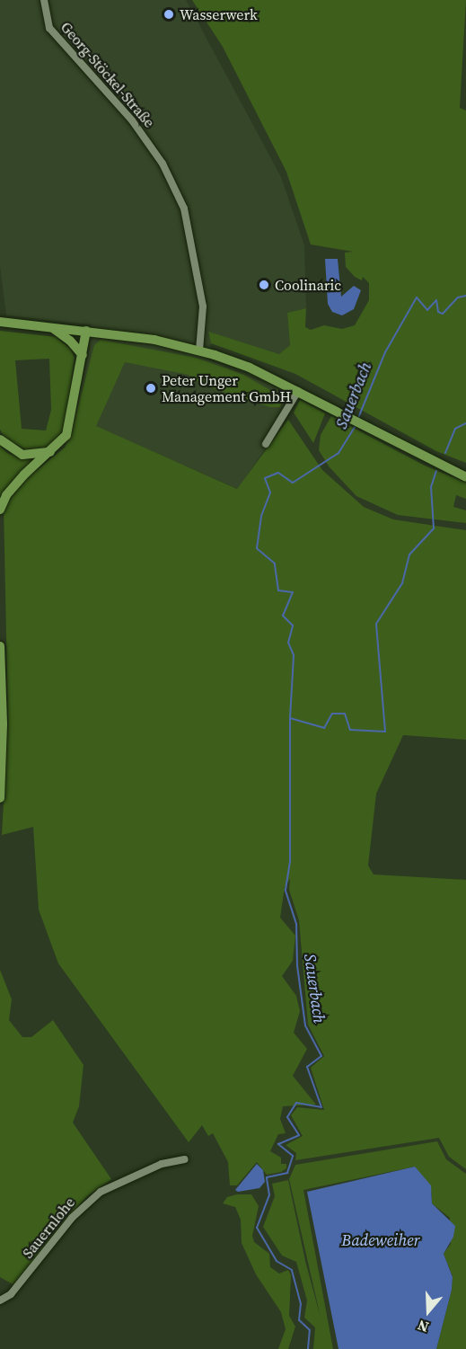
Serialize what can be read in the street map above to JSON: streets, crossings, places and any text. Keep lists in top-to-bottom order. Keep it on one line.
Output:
{"streets":{"street":["Georg-Stöckel-Straße","Sauernlohe"]},"water":["Sauerbach","Badeweiher"],"places":["Wasserwerk","Coolinaric","Peter Unger Management GmbH"],"north":"bottom"}
